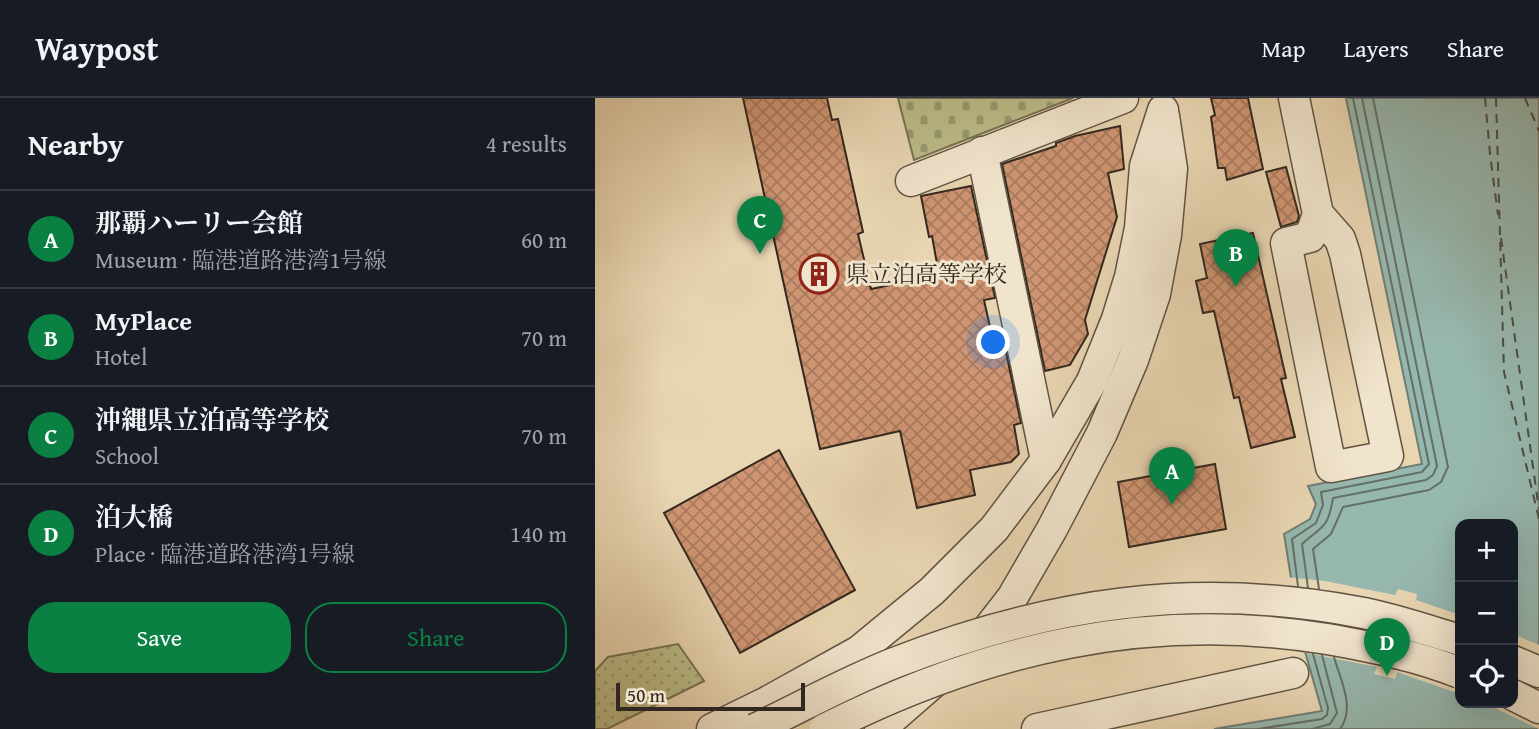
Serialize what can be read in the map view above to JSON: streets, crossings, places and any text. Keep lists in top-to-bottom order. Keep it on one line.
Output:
{"places":{"building":["県立泊高等学校"]},"scale_bar":"50 m","page":{"header":"Waypost","nav":["Map","Layers","Share"],"heading":["Nearby","4 results"],"list":[{"mark":"A","name":"那覇ハーリー会館","note":"Museum · 臨港道路港湾1号線","value":"60 m"},{"mark":"B","name":"MyPlace","note":"Hotel","value":"70 m"},{"mark":"C","name":"沖縄県立泊高等学校","note":"School","value":"70 m"},{"mark":"D","name":"泊大橋","note":"Place · 臨港道路港湾1号線","value":"140 m"}],"pins":["C","B","A","D"],"map_buttons":["+","−"],"buttons":["Save","Share"],"scale":"50 m"}}
